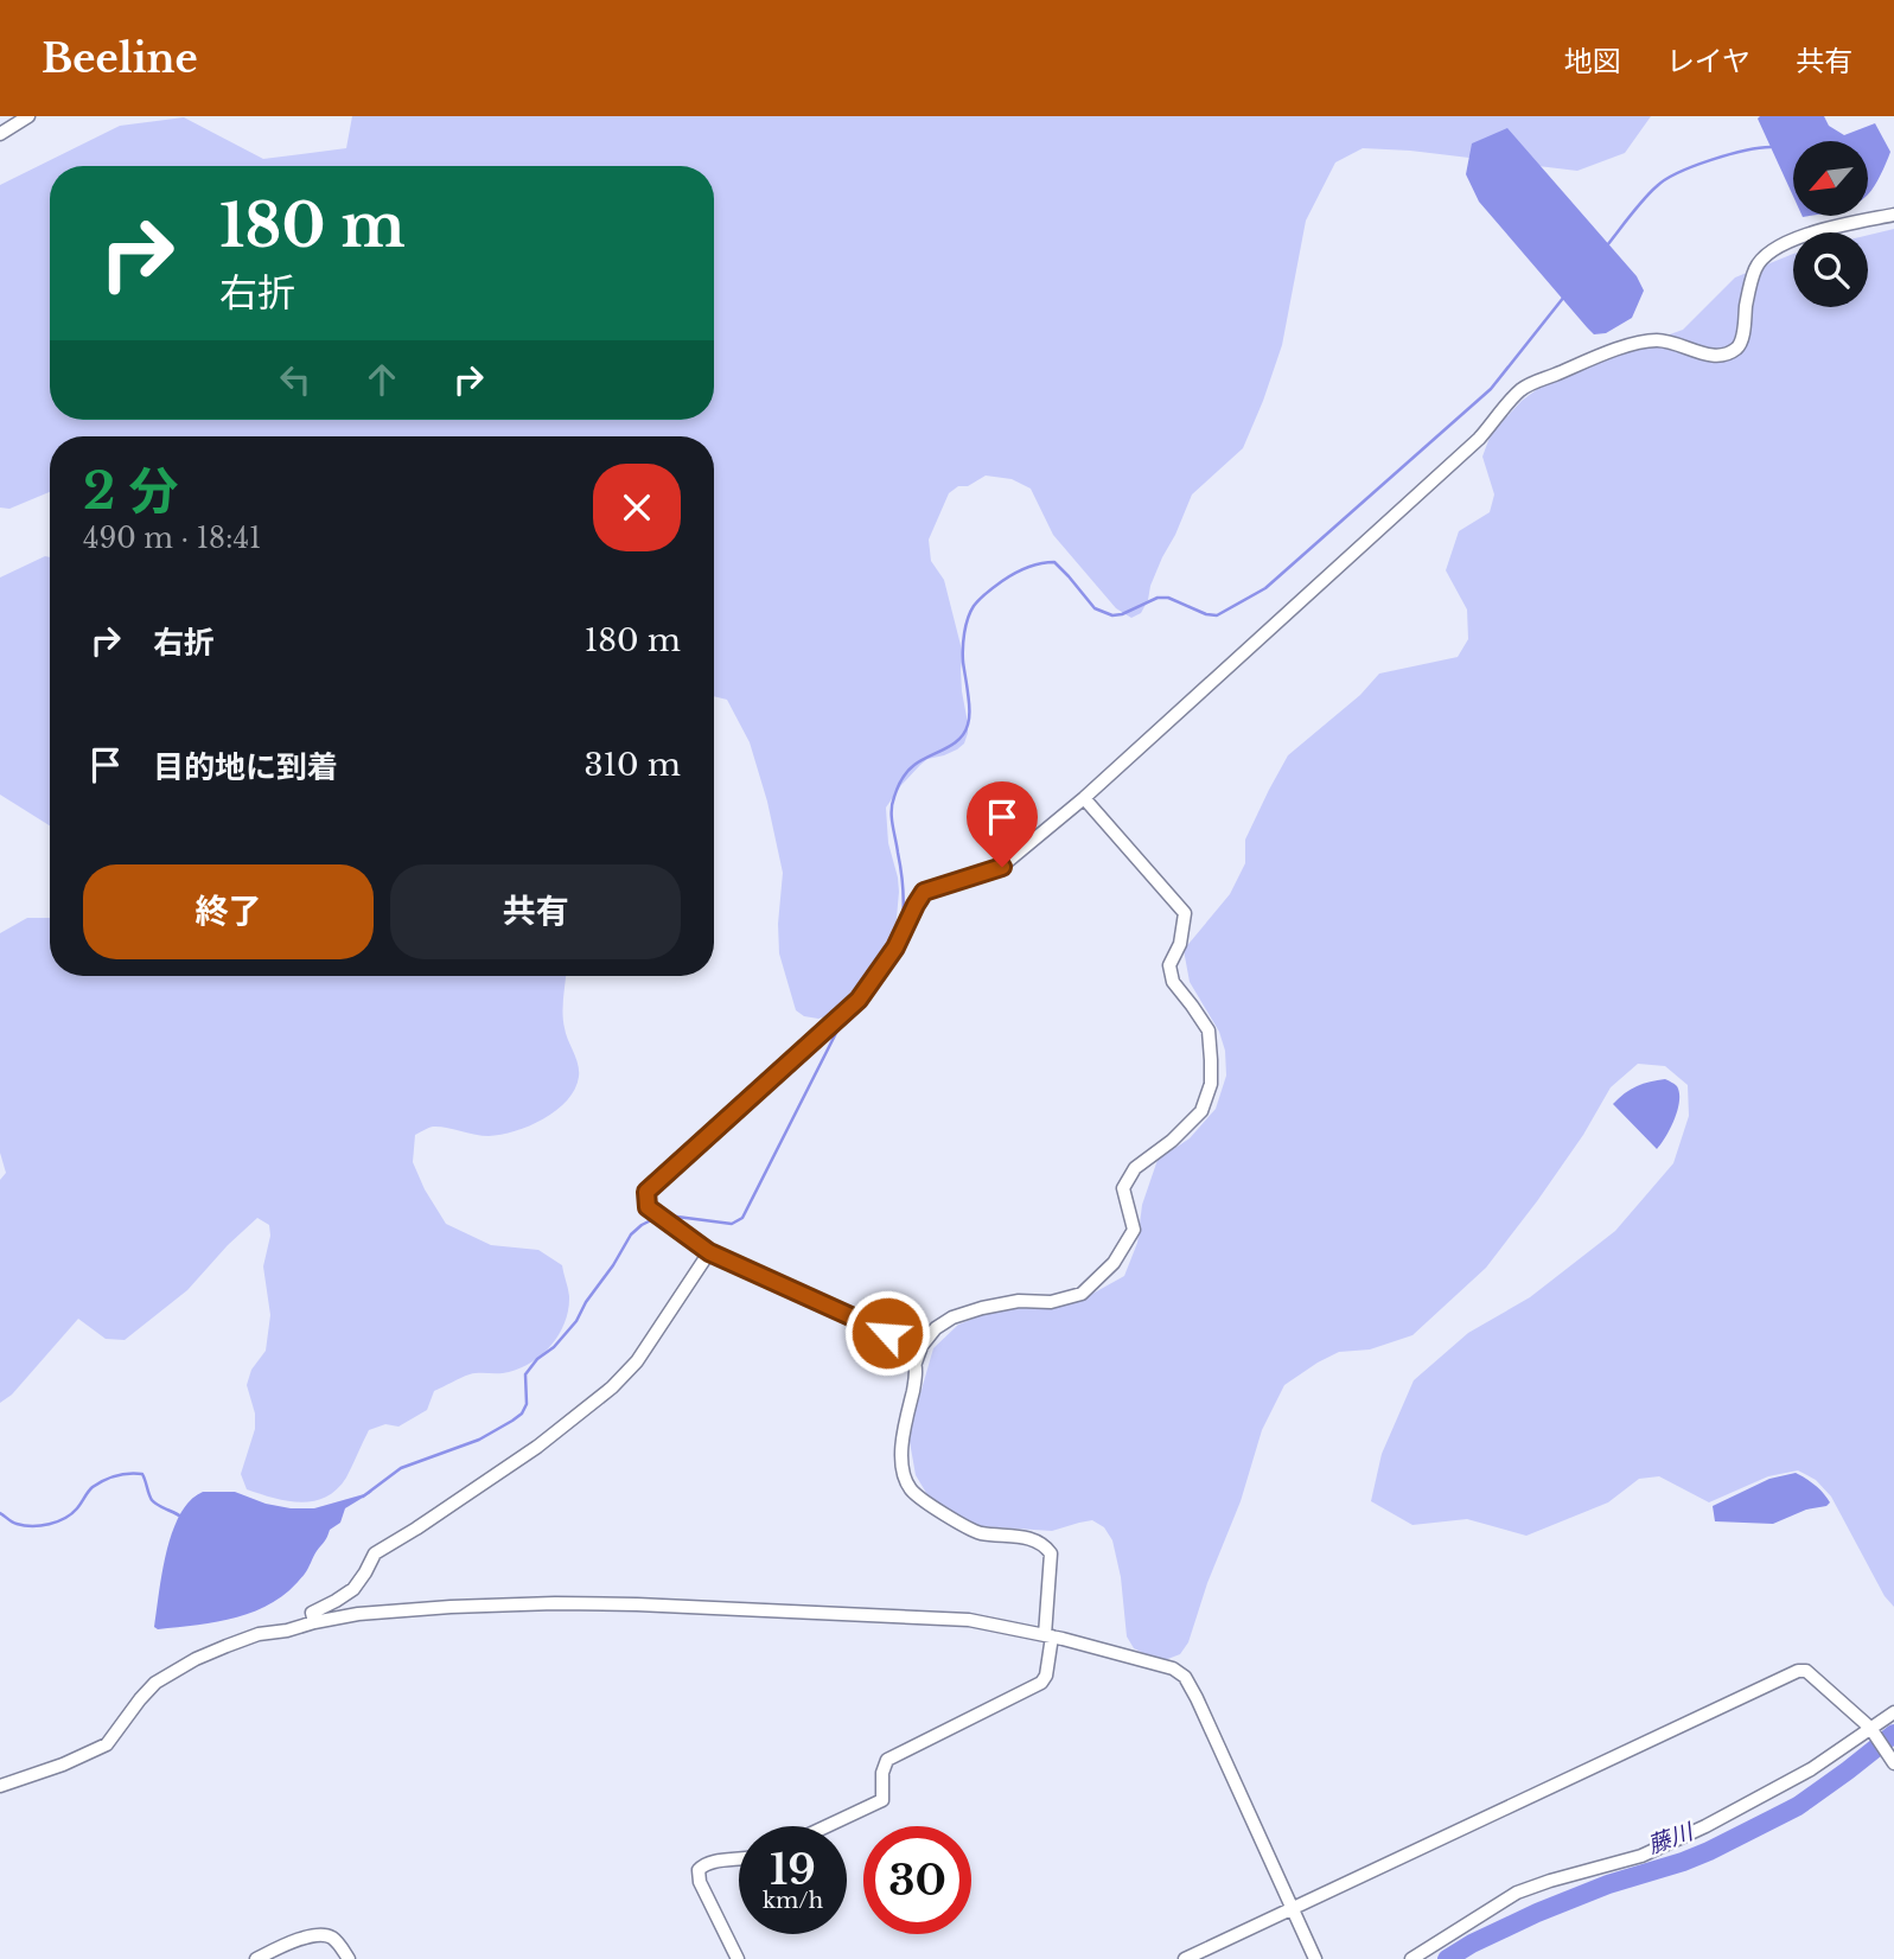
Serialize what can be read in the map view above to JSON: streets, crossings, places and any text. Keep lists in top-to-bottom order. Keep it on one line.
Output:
{"water":["藤川"],"north":"bottom left","page":{"header":"Beeline","nav":["地図","レイヤ","共有"],"turn":["180 m","右折"],"heading":["2 分","490 m · 18:41"],"list":[{"name":"右折","value":"180 m"},{"name":"目的地に到着","value":"310 m"}],"buttons":["終了","共有"],"speed":"19 km/h","limit":"30"}}
